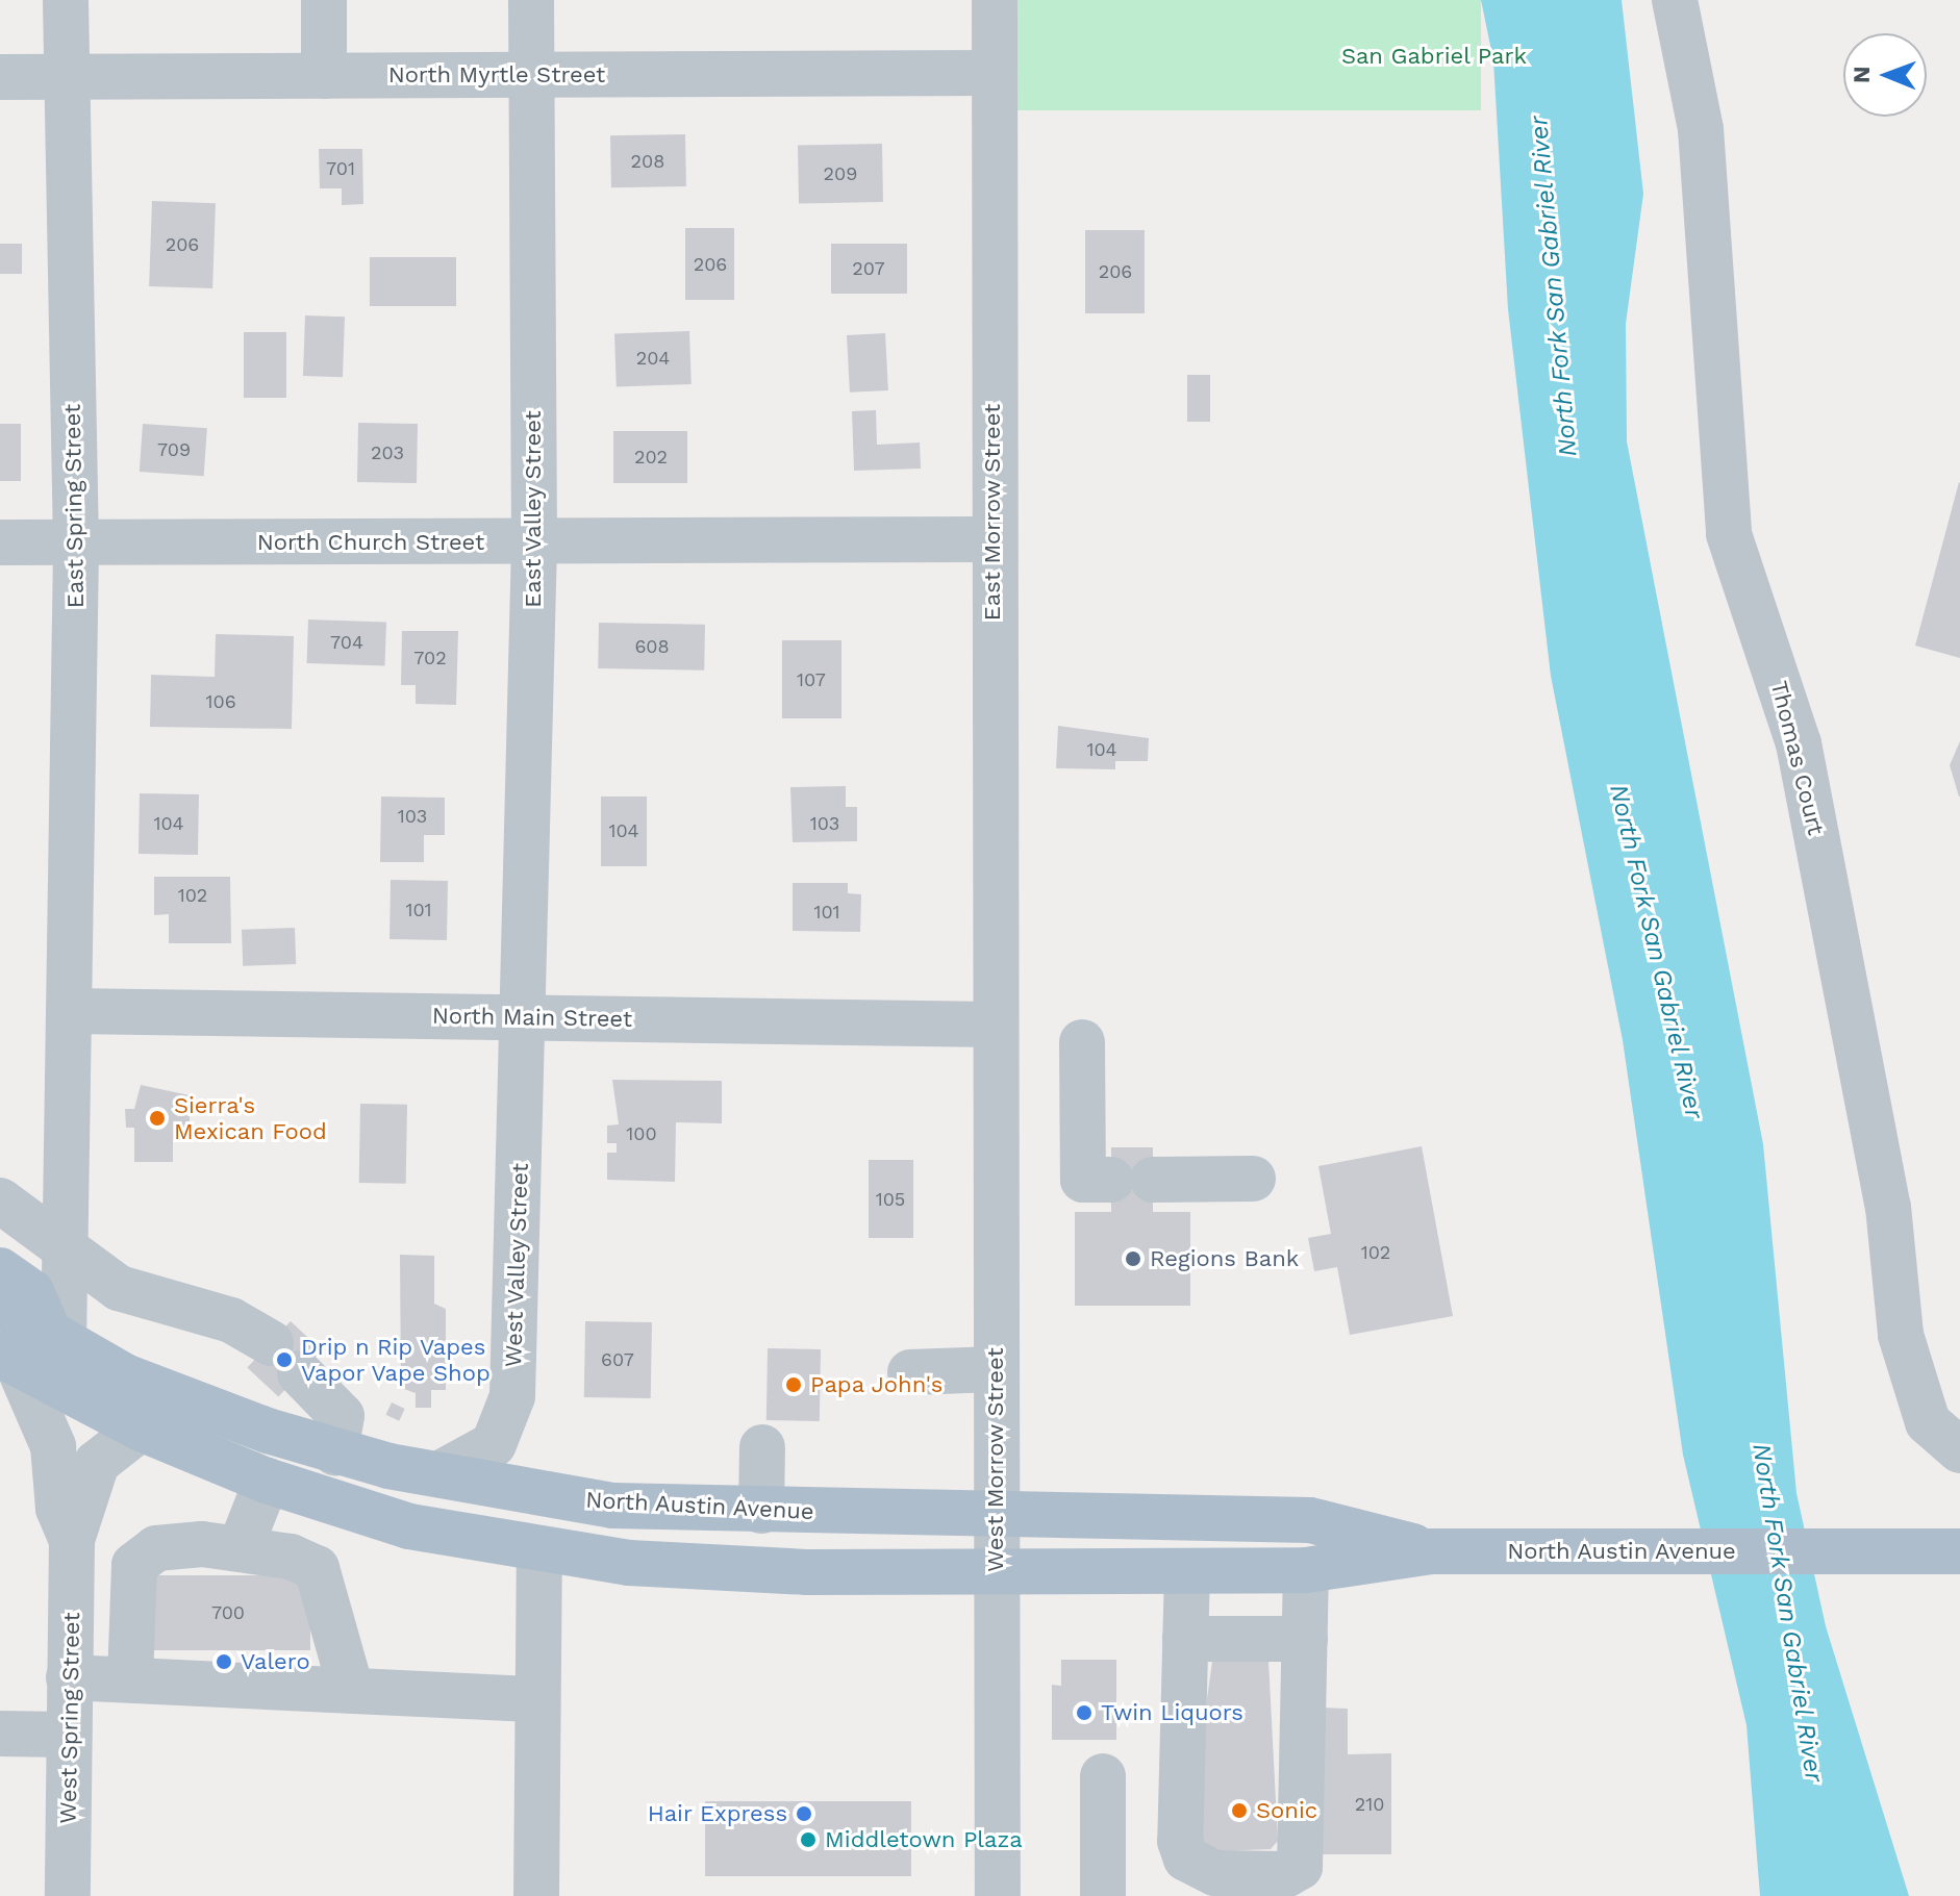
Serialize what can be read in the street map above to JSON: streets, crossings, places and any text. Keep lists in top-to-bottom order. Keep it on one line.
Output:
{"streets":{"main road":["North Austin Avenue"],"street":["North Myrtle Street","East Spring Street","East Valley Street","East Morrow Street","North Church Street","Thomas Court","North Main Street","West Valley Street","West Morrow Street","West Spring Street"]},"crossings":[["North Myrtle Street","East Spring Street"],["North Myrtle Street","East Valley Street"],["North Myrtle Street","East Morrow Street"],["East Spring Street","North Church Street"],["East Spring Street","North Main Street"],["East Spring Street","West Spring Street"],["East Valley Street","North Church Street"],["East Valley Street","North Main Street"],["East Valley Street","West Valley Street"],["East Morrow Street","North Church Street"],["East Morrow Street","North Main Street"],["East Morrow Street","West Morrow Street"],["North Main Street","West Valley Street"],["North Main Street","West Morrow Street"],["North Main Street","West Spring Street"],["West Valley Street","North Austin Avenue"],["West Morrow Street","North Austin Avenue"],["North Austin Avenue","West Spring Street"]],"water":["North Fork San Gabriel River"],"parks":["San Gabriel Park"],"places":["Sierra's Mexican Food","Regions Bank","Drip n Rip Vapes Vapor Vape Shop","Papa John's","Valero","Twin Liquors","Sonic","Hair Express","Middletown Plaza"],"house_numbers":["208","701","209","206","206","207","206","204","709","203","202","704","608","702","107","106","104","103","104","103","104","102","101","101","100","105","102","607","700","210"],"north":"left"}
